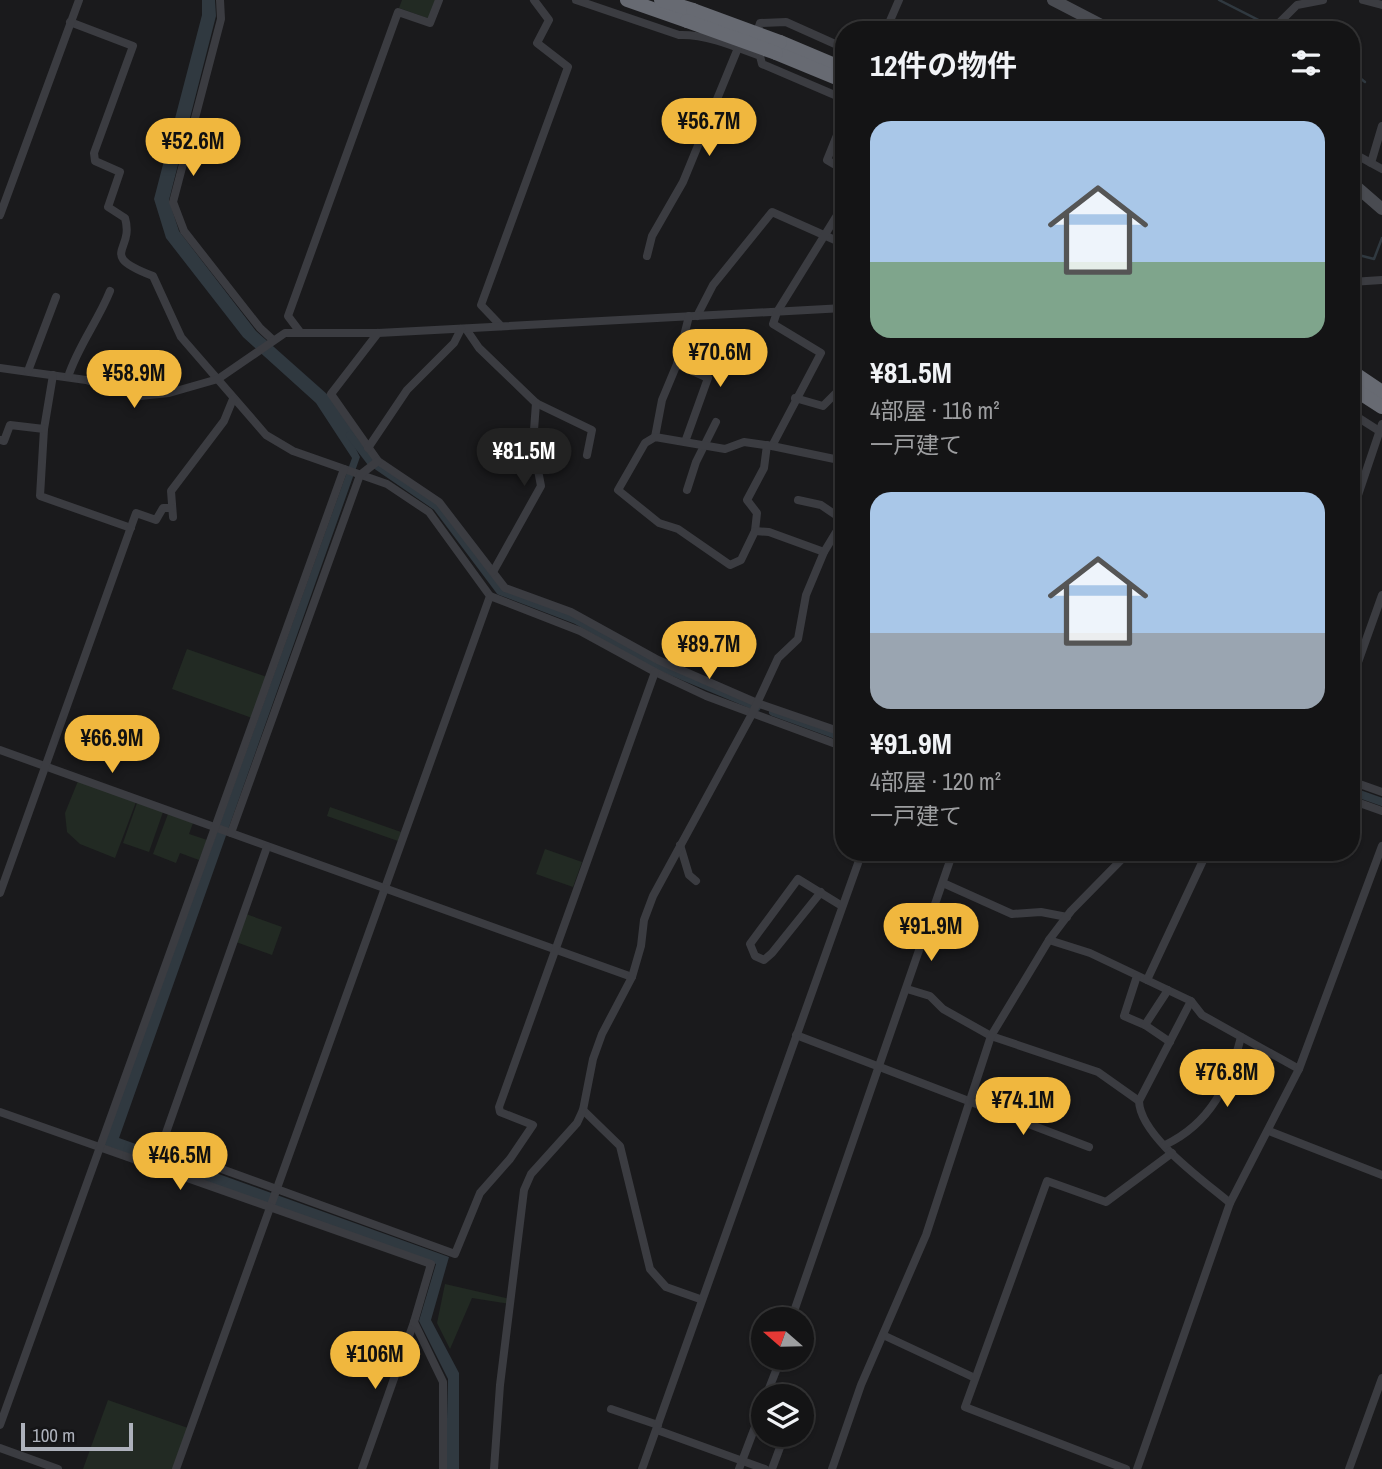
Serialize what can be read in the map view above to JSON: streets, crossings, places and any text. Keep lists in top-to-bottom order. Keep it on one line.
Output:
{"scale_bar":"100 m","north":"left","page":{"heading":"12件の物件","price":["¥56.7M","¥52.6M","¥70.6M","¥58.9M","¥81.5M","¥89.7M","¥66.9M","¥91.9M","¥76.8M","¥74.1M","¥46.5M","¥106M"],"list":[{"name":"¥81.5M","note":"4部屋 · 116 m² · 一戸建て"},{"name":"¥91.9M","note":"4部屋 · 120 m² · 一戸建て"}],"scale":"100 m"}}
